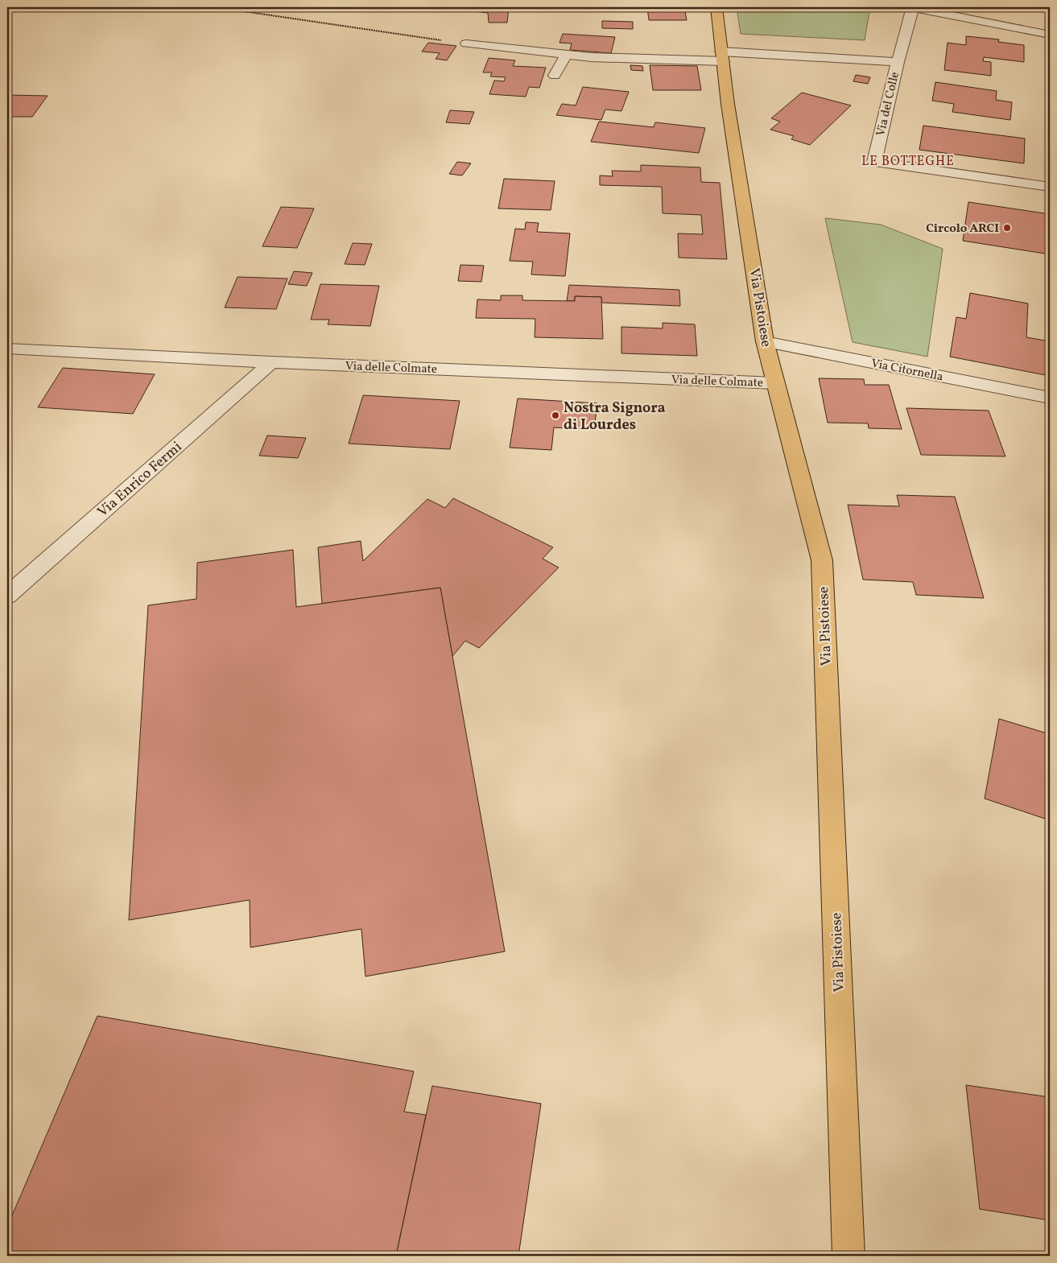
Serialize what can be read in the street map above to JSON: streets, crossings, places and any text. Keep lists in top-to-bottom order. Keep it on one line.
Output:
{"streets":{"main road":["Via Pistoiese"],"street":["Via del Colle","Via delle Colmate","Via Citornella","Via Enrico Fermi"]},"crossings":[["Via del Colle","Via Pistoiese"],["Via Pistoiese","Via delle Colmate"],["Via Pistoiese","Via Citornella"],["Via delle Colmate","Via Enrico Fermi"]],"districts":["LE BOTTEGHE"],"places":["Circolo ARCI","Nostra Signora di Lourdes"]}
